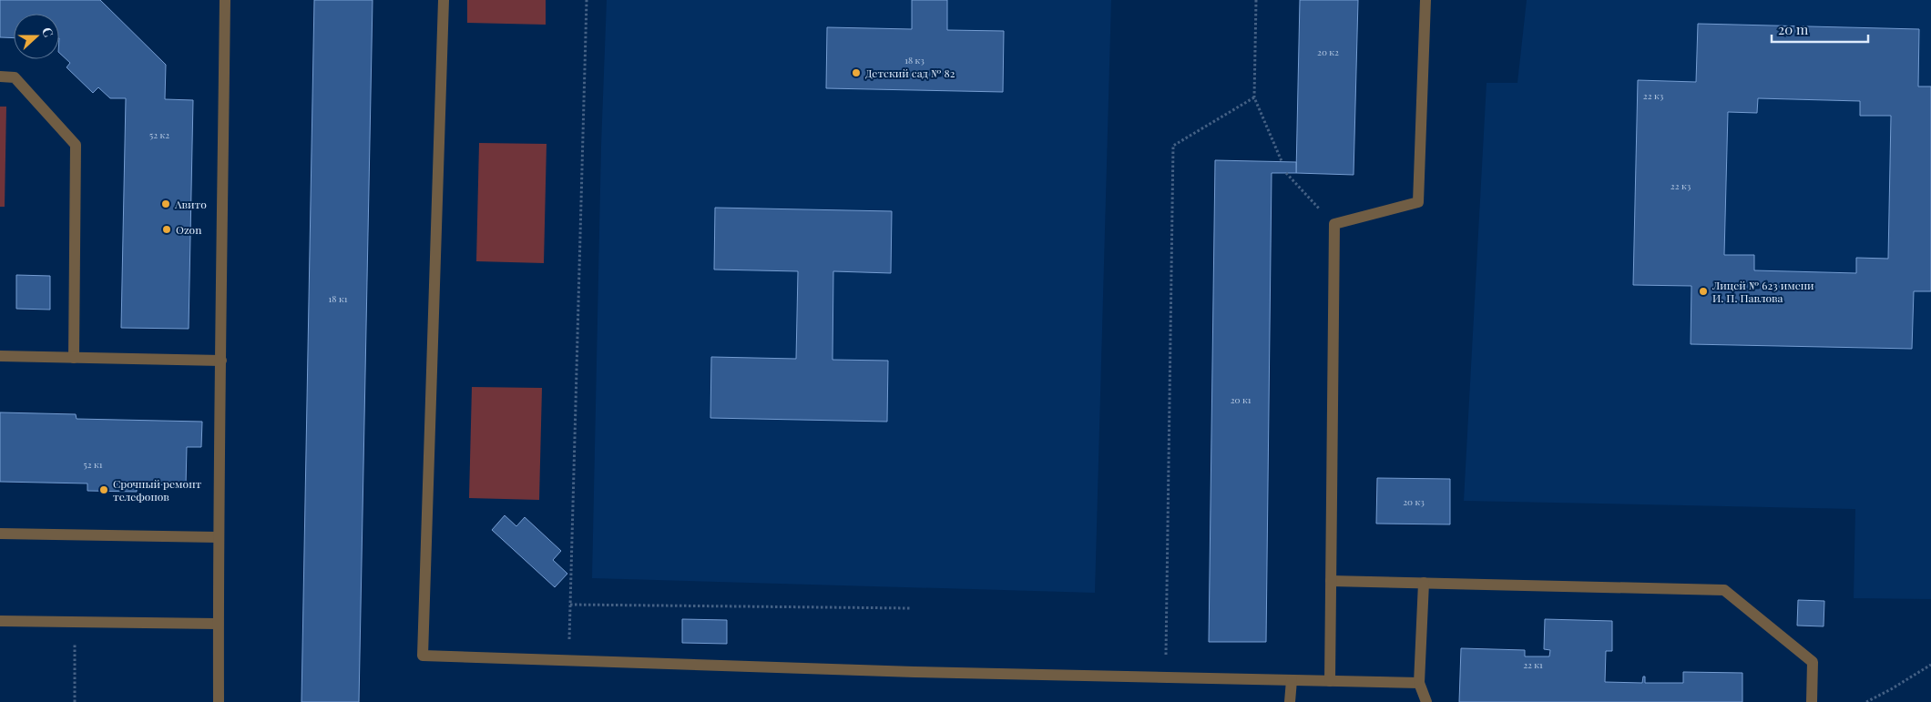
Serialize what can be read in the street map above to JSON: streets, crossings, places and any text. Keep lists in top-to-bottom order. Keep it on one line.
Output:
{"places":["Детский сад № 82","Авито","Ozon","Лицей № 623 имени И. П. Павлова","Срочный ремонт телефонов"],"house_numbers":["20 к2","18 к3","22 к3","52 к2","22 к3","18 к1","20 к1","52 к1","20 к3","22 к1"],"scale_bar":"20 m","north":"right"}
